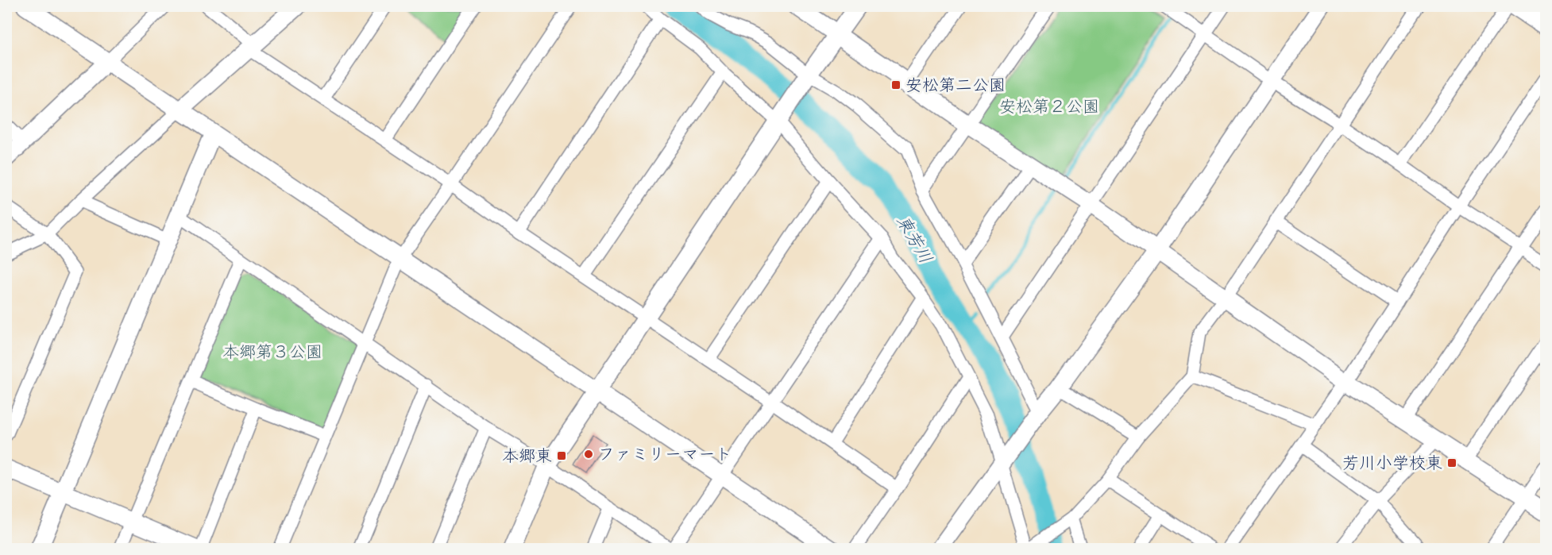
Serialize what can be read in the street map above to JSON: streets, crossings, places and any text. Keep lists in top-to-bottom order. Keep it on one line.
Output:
{"water":["東芳川"],"parks":["安松第２公園","本郷第３公園"],"places":{"transit":["安松第二公園","本郷東","芳川小学校東"],"other":["ファミリーマート"]}}
